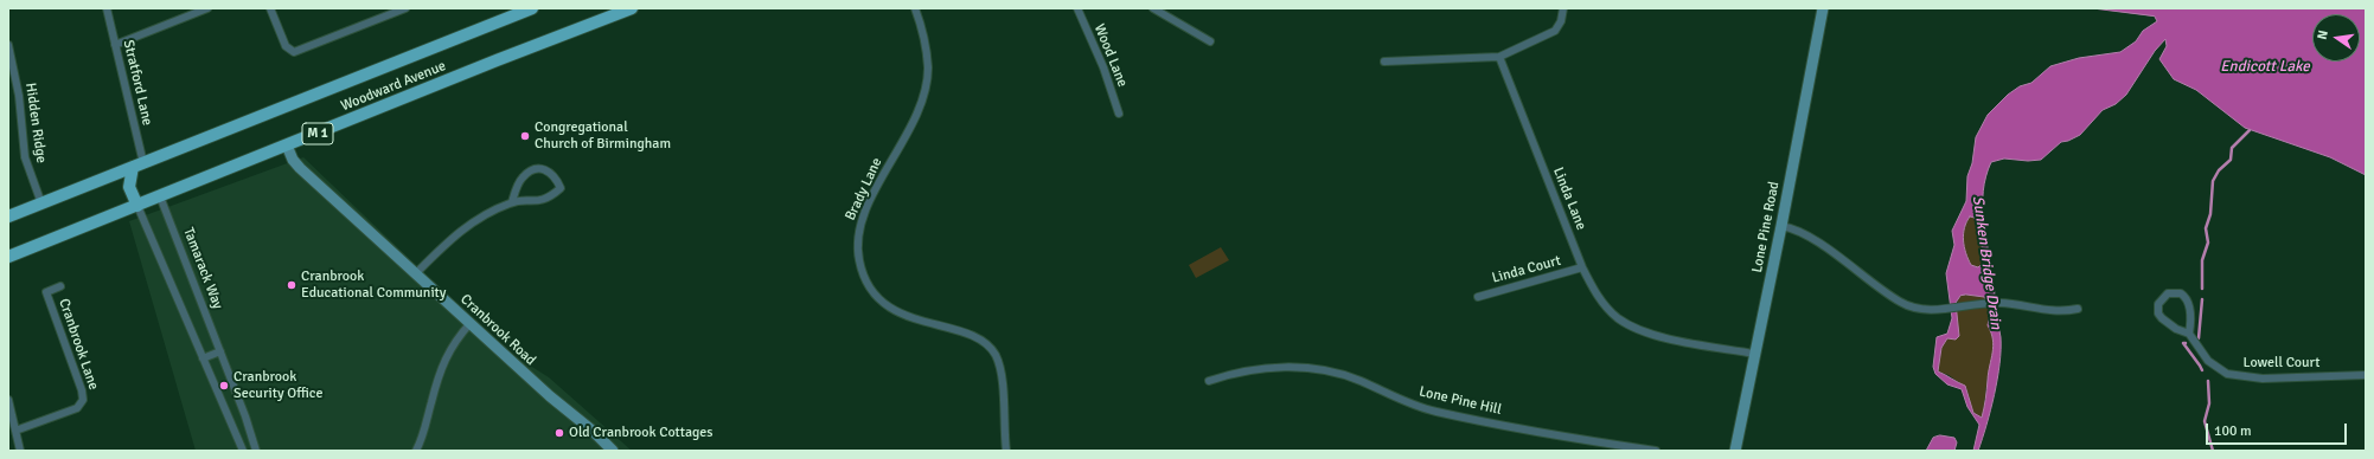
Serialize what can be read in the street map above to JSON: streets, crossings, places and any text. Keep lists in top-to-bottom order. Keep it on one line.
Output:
{"streets":{"main road":["Woodward Avenue","M 1"],"street":["Wood Lane","Stratford Lane","Hidden Ridge","Brady Lane","Linda Lane","Lone Pine Road","Tamarack Way","Linda Court","Cranbrook Road","Cranbrook Lane","Lowell Court","Lone Pine Hill"]},"crossings":[["Stratford Lane","Woodward Avenue"],["Woodward Avenue","Hidden Ridge"],["Woodward Avenue","Tamarack Way"],["Woodward Avenue","Cranbrook Road"],["Linda Lane","Lone Pine Road"],["Linda Lane","Linda Court"]],"water":["Endicott Lake","Sunken Bridge Drain"],"places":["Congregational Church of Birmingham","Cranbrook Educational Community","Cranbrook Security Office","Old Cranbrook Cottages"],"scale_bar":"100 m","north":"left"}
